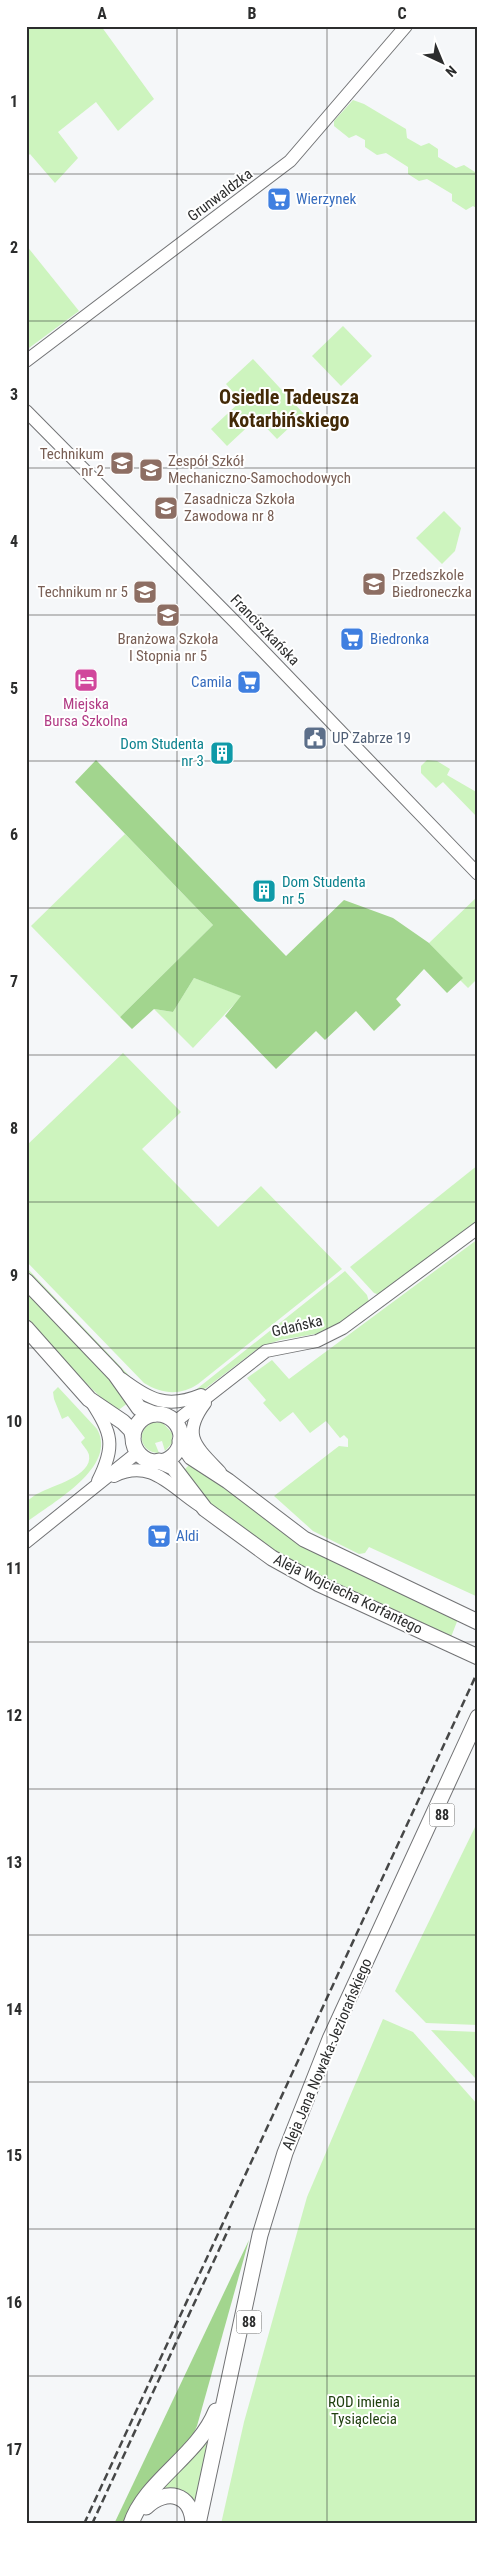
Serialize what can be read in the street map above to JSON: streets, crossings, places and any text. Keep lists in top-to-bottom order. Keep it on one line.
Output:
{"streets":{"main road":["Aleja Wojciecha Korfantego","88","Aleja Jana Nowaka-Jeziorańskiego"],"street":["Grunwaldzka","Franciszkańska","Gdańska"]},"crossings":[["Gdańska","Aleja Wojciecha Korfantego"]],"districts":["Osiedle Tadeusza Kotarbińskiego"],"parks":["ROD imienia Tysiąclecia"],"places":{"supermarket":["Wierzynek","Biedronka","Camila","Aldi"],"school or university":["Technikum nr 2","Zespół Szkół Mechaniczno-Samochodowych","Zasadnicza Szkoła Zawodowa nr 8","Przedszkole Biedroneczka","Technikum nr 5","Branżowa Szkoła I Stopnia nr 5"],"hotel":["Miejska Bursa Szkolna"],"public building":["UP Zabrze 19"],"building":["Dom Studenta nr 3","Dom Studenta nr 5"]},"north":"bottom right","grid":{"columns":["A","B","C"],"rows":["1","2","3","4","5","6","7","8","9","10","11","12","13","14","15","16","17"]}}
